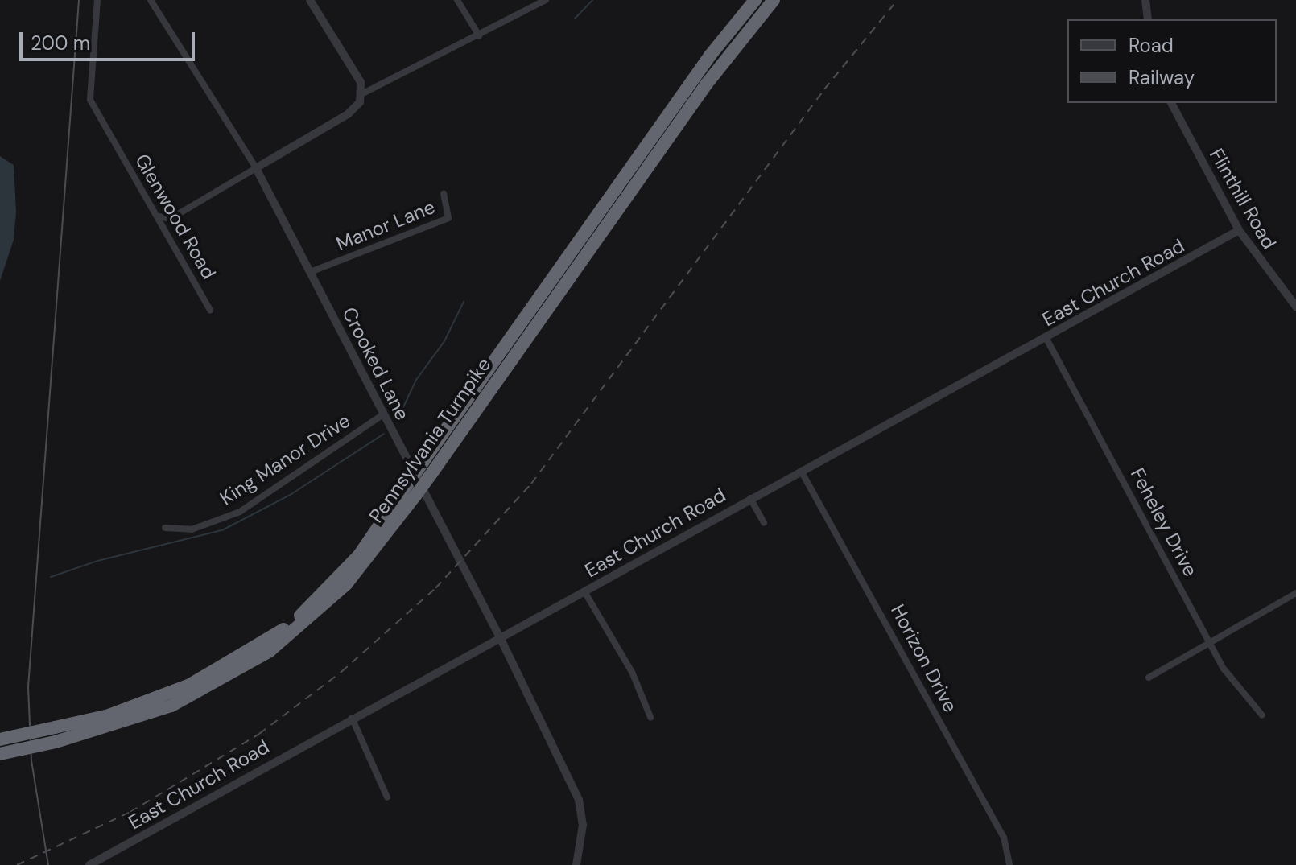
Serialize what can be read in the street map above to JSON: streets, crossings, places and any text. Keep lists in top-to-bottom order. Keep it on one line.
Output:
{"streets":{"highway":["Pennsylvania Turnpike"],"street":["Flinthill Road","Glenwood Road","Manor Lane","East Church Road","Crooked Lane","King Manor Drive","Feheley Drive","Horizon Drive"]},"crossings":[["Flinthill Road","East Church Road"],["Manor Lane","Crooked Lane"],["East Church Road","Crooked Lane"],["East Church Road","Feheley Drive"],["East Church Road","Horizon Drive"],["Crooked Lane","King Manor Drive"]],"legend":["Road","Railway"],"scale_bar":"200 m"}
